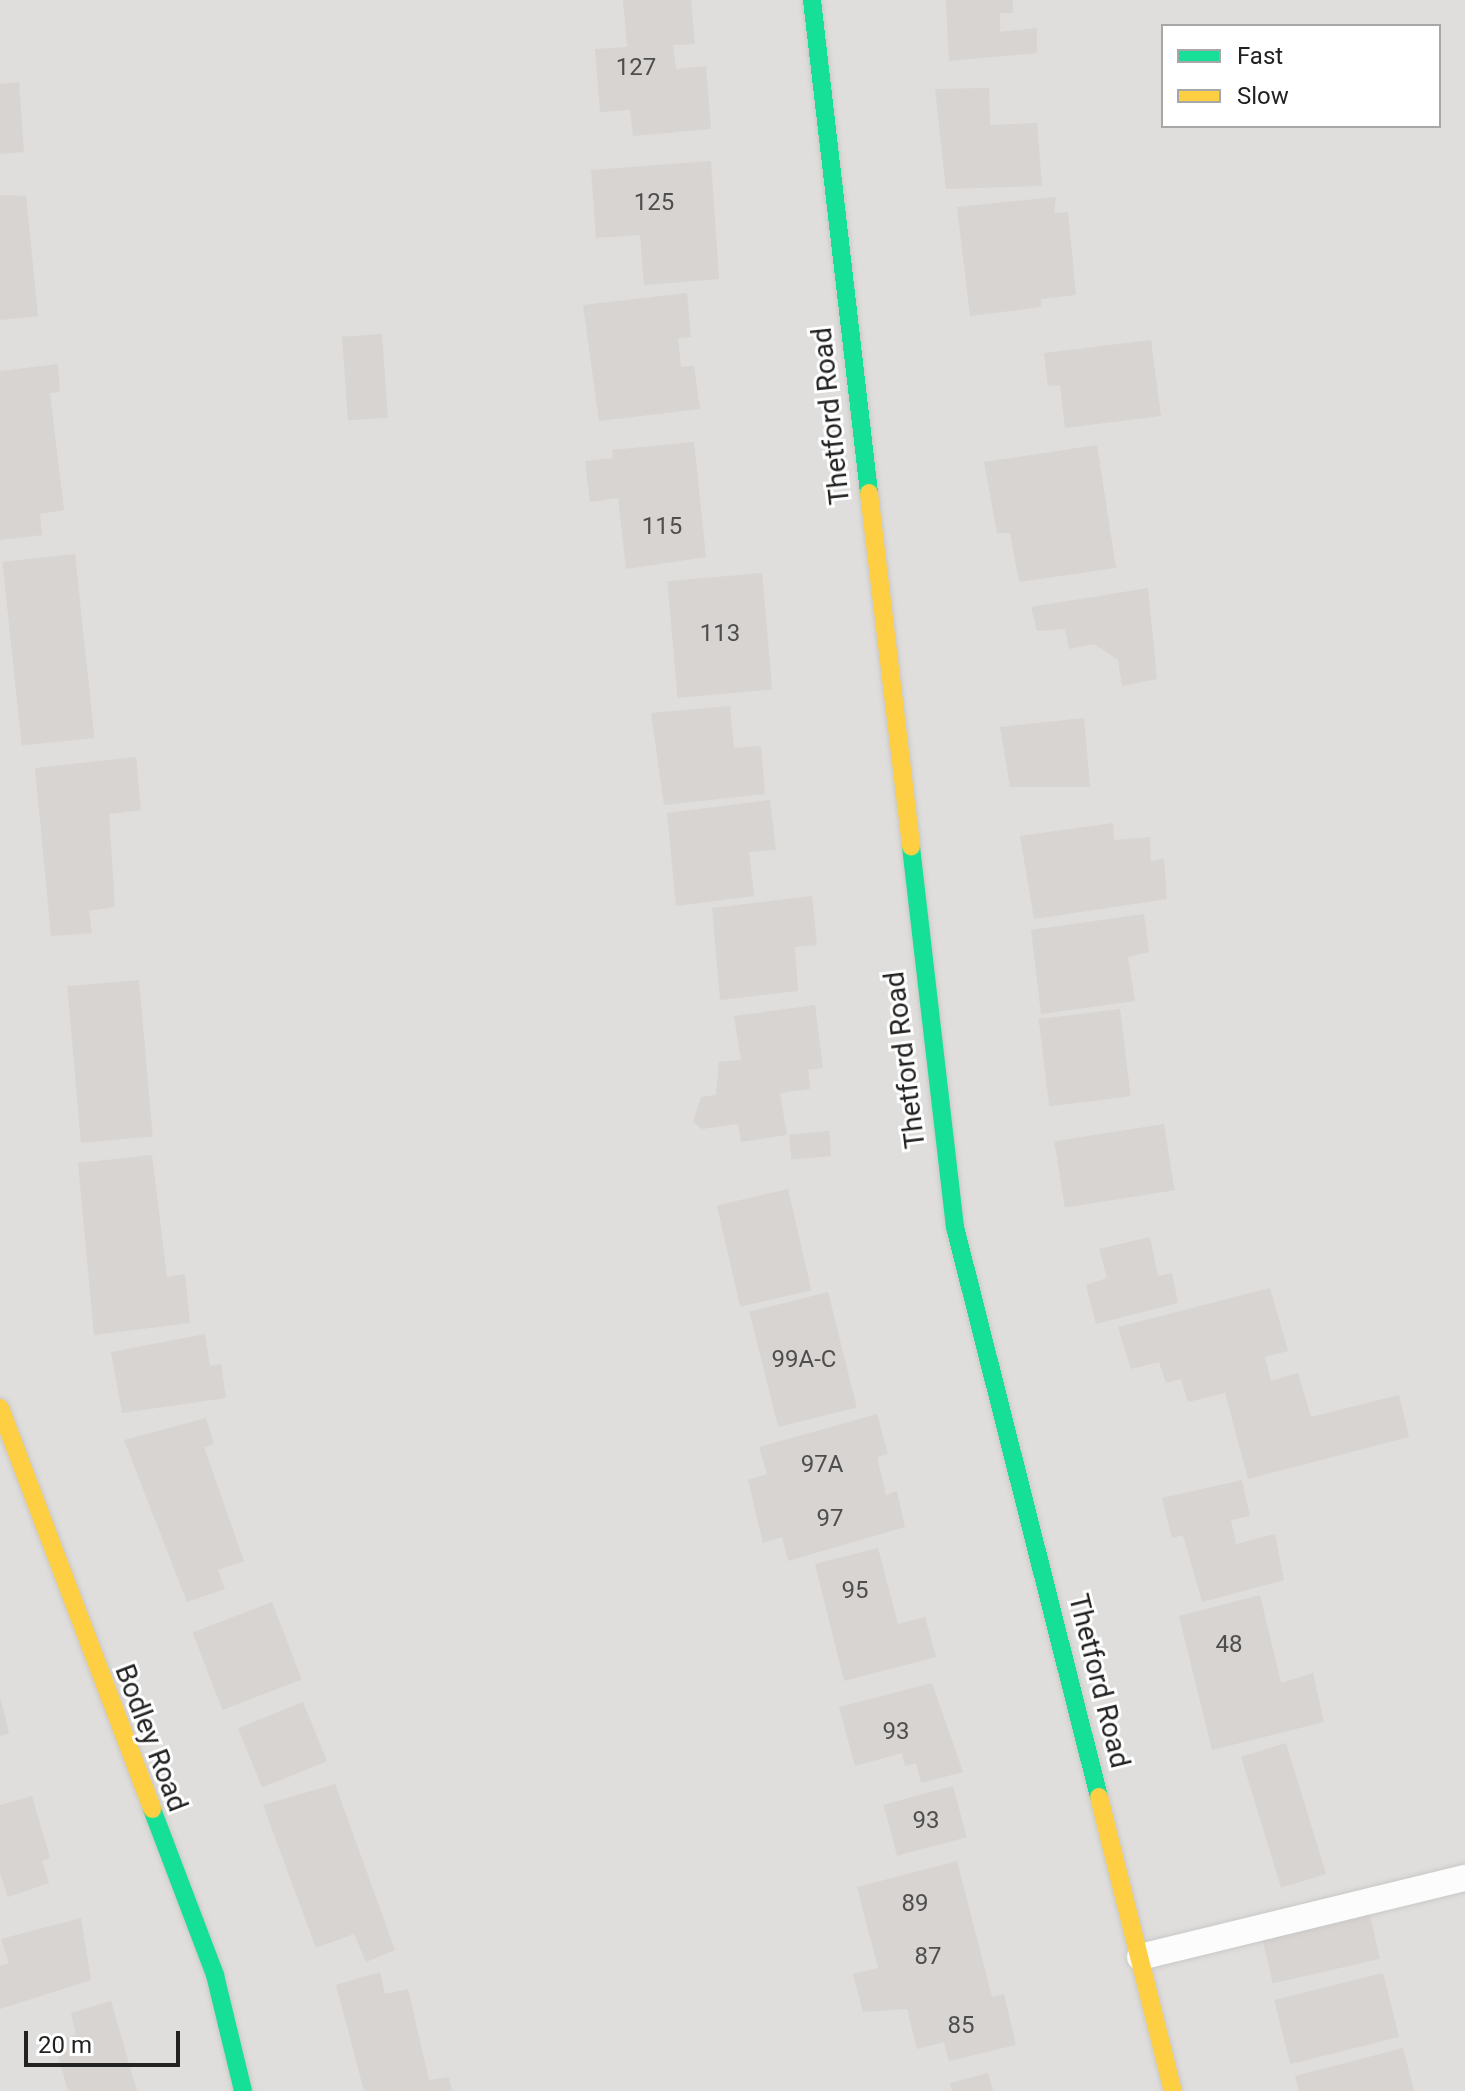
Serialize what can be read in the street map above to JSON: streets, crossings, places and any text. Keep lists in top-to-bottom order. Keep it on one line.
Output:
{"streets":{"street":["Thetford Road","Bodley Road"]},"house_numbers":["127","125","115","113","99A-C","97A","97","95","48","93","93","89","87","85"],"legend":["Fast","Slow"],"scale_bar":"20 m"}
